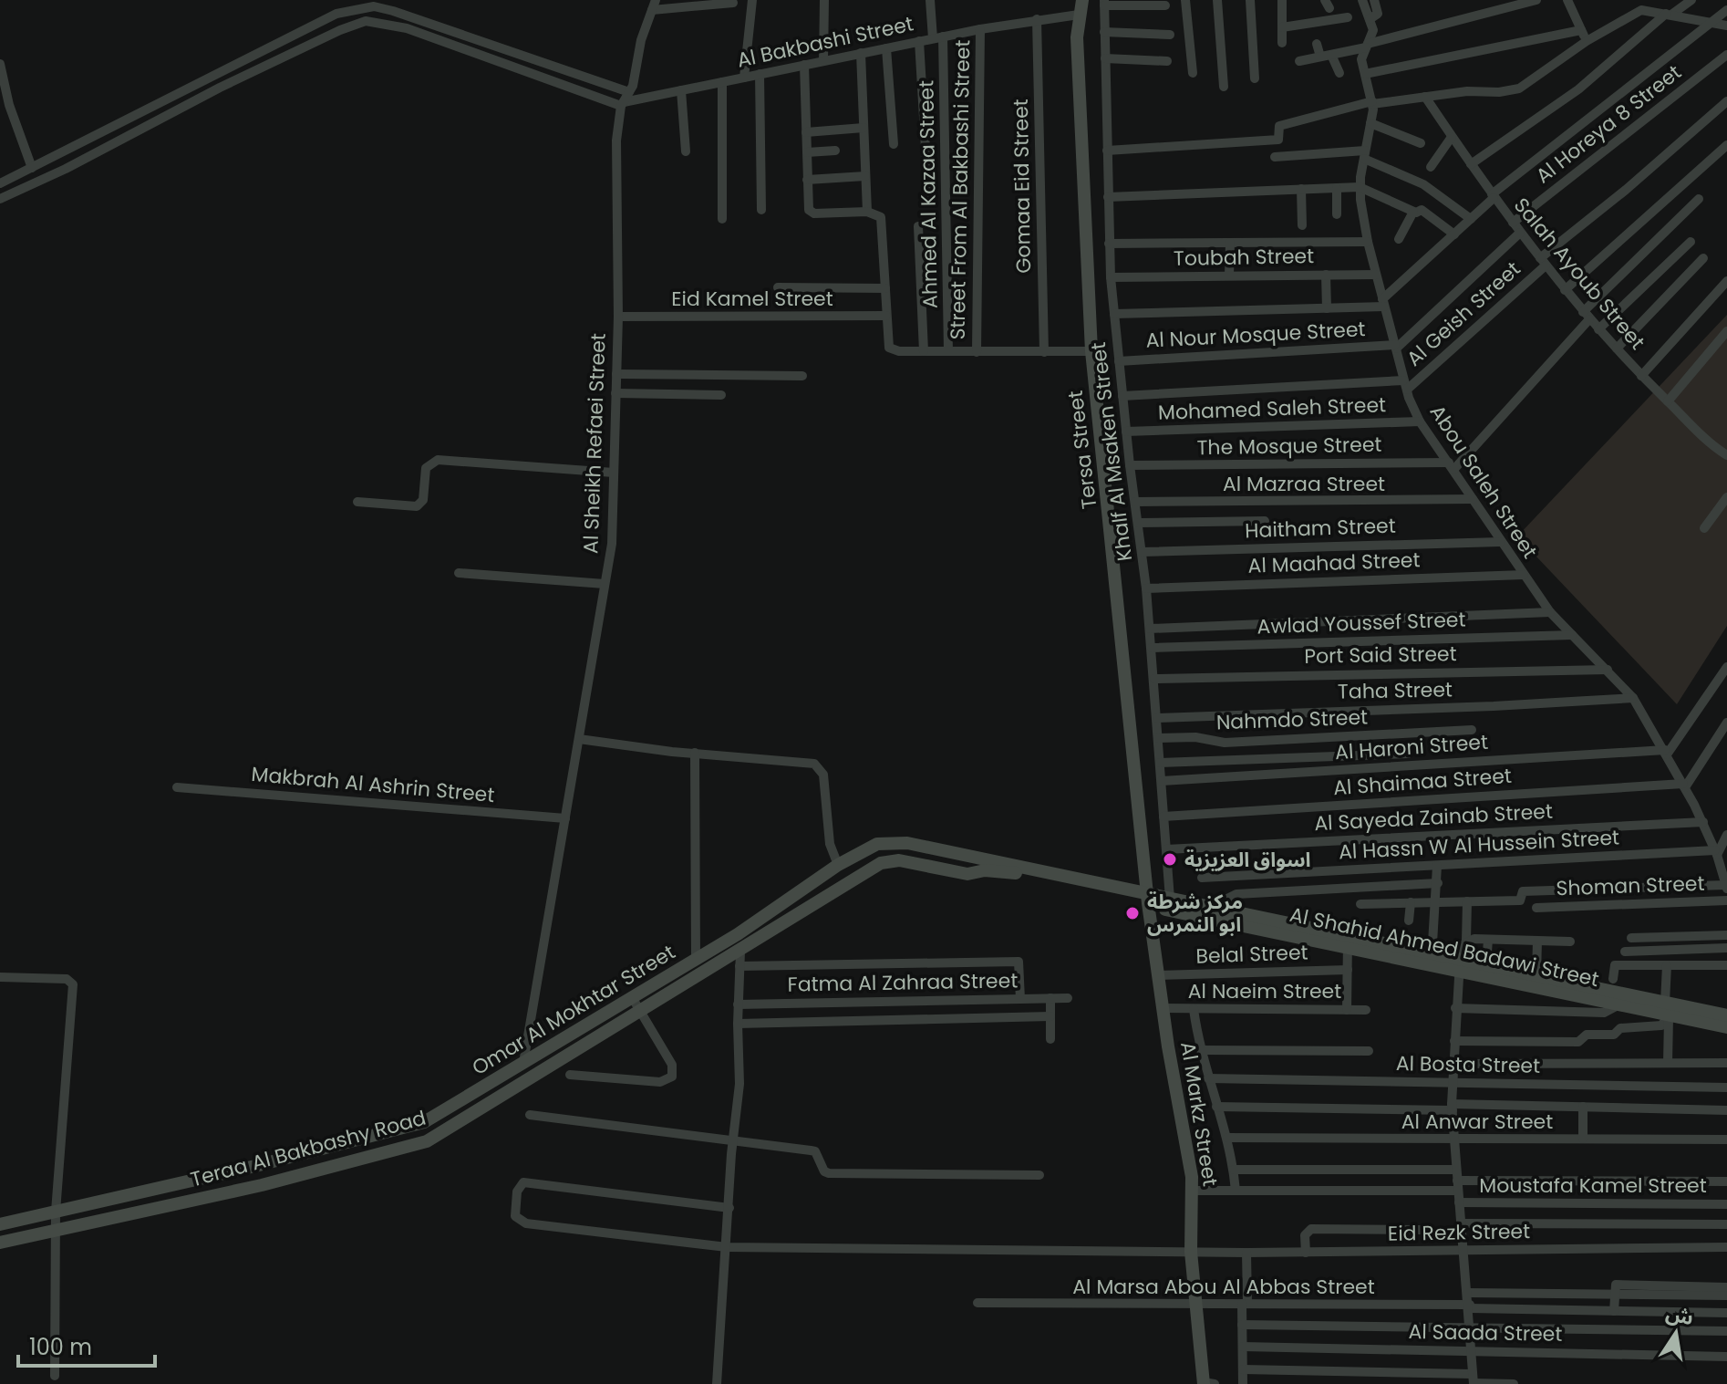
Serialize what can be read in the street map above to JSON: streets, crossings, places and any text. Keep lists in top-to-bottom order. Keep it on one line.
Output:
{"streets":{"street":["Al Bakbashi Street","Al Horeya 8 Street","Gomaa Eid Street","Street From Al Bakbashi Street","Ahmed Al Kazaa Street","Toubah Street","Salah Ayoub Street","Eid Kamel Street","Al Geish Street","Al Nour Mosque Street","Mohamed Saleh Street","Al Sheikh Refaei Street","The Mosque Street","Tersa Street","Khalf Al Msaken Street","Abou Saleh Street","Al Mazraa Street","Haitham Street","Al Maahad Street","Awlad Youssef Street","Port Said Street","Taha Street","Nahmdo Street","Al Haroni Street","Al Shaimaa Street","Makbrah Al Ashrin Street","Al Sayeda Zainab Street","Al Hassn W Al Hussein Street","Shoman Street","Al Shahid Ahmed Badawi Street","Belal Street","Fatma Al Zahraa Street","Al Naeim Street","Omar Al Mokhtar Street","Al Bosta Street","Al Markz Street","Al Anwar Street","Teraa Al Bakbashy Road","Moustafa Kamel Street","Eid Rezk Street","Al Marsa Abou Al Abbas Street","Al Saada Street"]},"crossings":[["Al Bakbashi Street","Gomaa Eid Street"],["Al Bakbashi Street","Street From Al Bakbashi Street"],["Al Bakbashi Street","Ahmed Al Kazaa Street"],["Al Bakbashi Street","Al Sheikh Refaei Street"],["Al Bakbashi Street","Tersa Street"],["Al Horeya 8 Street","Salah Ayoub Street"],["Toubah Street","Khalf Al Msaken Street"],["Toubah Street","Abou Saleh Street"],["Salah Ayoub Street","Al Geish Street"],["Eid Kamel Street","Al Sheikh Refaei Street"],["Al Geish Street","Abou Saleh Street"],["Al Nour Mosque Street","Khalf Al Msaken Street"],["Al Nour Mosque Street","Abou Saleh Street"],["Mohamed Saleh Street","Khalf Al Msaken Street"],["Mohamed Saleh Street","Abou Saleh Street"],["Al Sheikh Refaei Street","Makbrah Al Ashrin Street"],["Al Sheikh Refaei Street","Omar Al Mokhtar Street"],["The Mosque Street","Khalf Al Msaken Street"],["The Mosque Street","Abou Saleh Street"],["Tersa Street","Al Shahid Ahmed Badawi Street"],["Tersa Street","Omar Al Mokhtar Street"],["Tersa Street","Al Markz Street"],["Khalf Al Msaken Street","Al Mazraa Street"],["Khalf Al Msaken Street","Haitham Street"],["Khalf Al Msaken Street","Al Maahad Street"],["Khalf Al Msaken Street","Awlad Youssef Street"],["Khalf Al Msaken Street","Port Said Street"],["Khalf Al Msaken Street","Taha Street"],["Khalf Al Msaken Street","Nahmdo Street"],["Khalf Al Msaken Street","Al Haroni Street"],["Khalf Al Msaken Street","Al Shaimaa Street"],["Khalf Al Msaken Street","Al Sayeda Zainab Street"],["Khalf Al Msaken Street","Al Shahid Ahmed Badawi Street"],["Abou Saleh Street","Al Mazraa Street"],["Abou Saleh Street","Haitham Street"],["Abou Saleh Street","Al Maahad Street"],["Abou Saleh Street","Awlad Youssef Street"],["Abou Saleh Street","Port Said Street"],["Abou Saleh Street","Taha Street"],["Abou Saleh Street","Al Haroni Street"],["Abou Saleh Street","Al Shaimaa Street"],["Abou Saleh Street","Al Sayeda Zainab Street"],["Abou Saleh Street","Al Hassn W Al Hussein Street"],["Al Shahid Ahmed Badawi Street","Omar Al Mokhtar Street"],["Al Shahid Ahmed Badawi Street","Al Markz Street"],["Belal Street","Al Markz Street"],["Al Naeim Street","Al Markz Street"],["Omar Al Mokhtar Street","Al Markz Street"],["Omar Al Mokhtar Street","Teraa Al Bakbashy Road"],["Al Markz Street","Eid Rezk Street"],["Al Markz Street","Al Marsa Abou Al Abbas Street"]],"places":["اسواق العزيزية","مركز شرطة ابو النمرس"],"scale_bar":"100 m","north":"top"}
